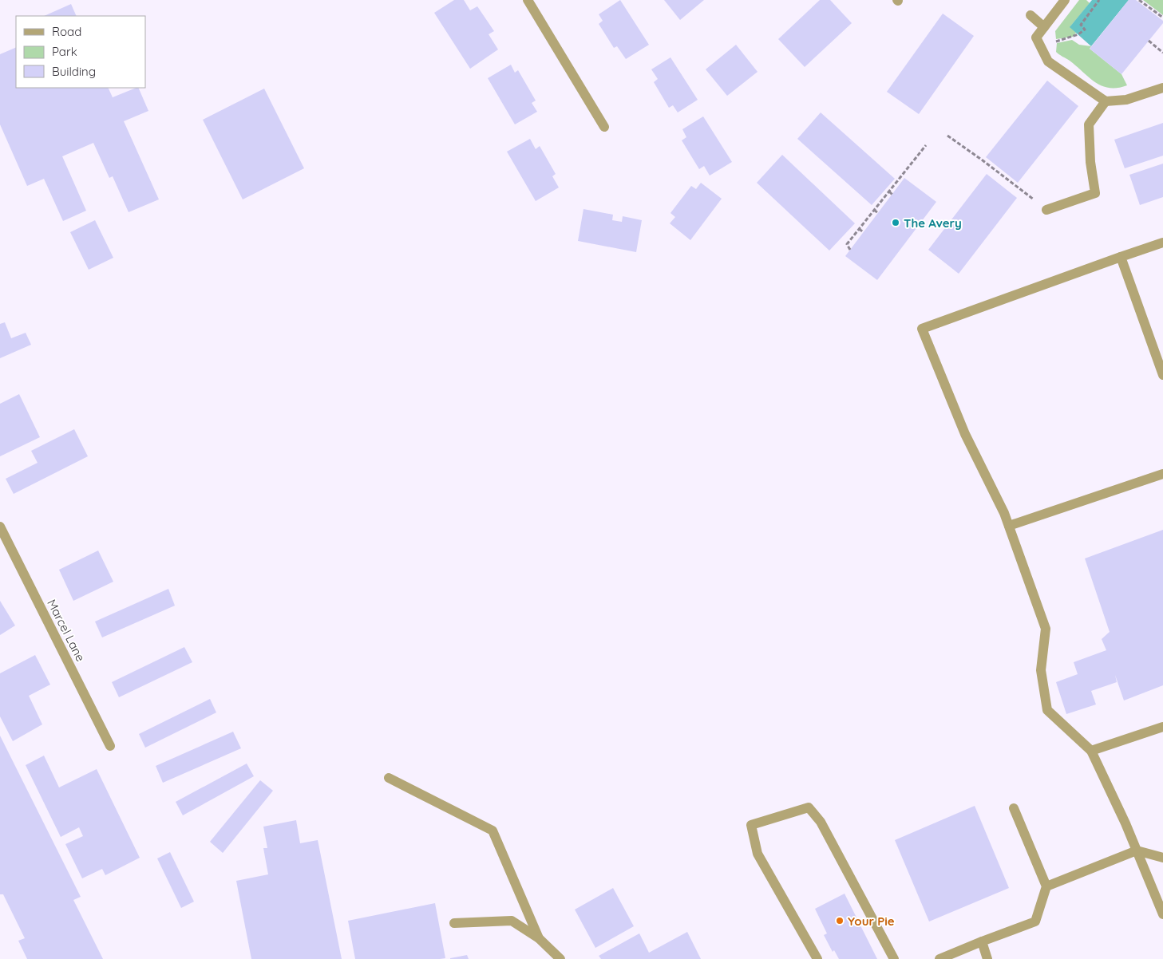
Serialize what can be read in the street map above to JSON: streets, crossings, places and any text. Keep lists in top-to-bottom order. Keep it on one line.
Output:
{"streets":{"street":["Marcel Lane"]},"places":["The Avery","Your Pie"],"legend":["Road","Park","Building"]}
